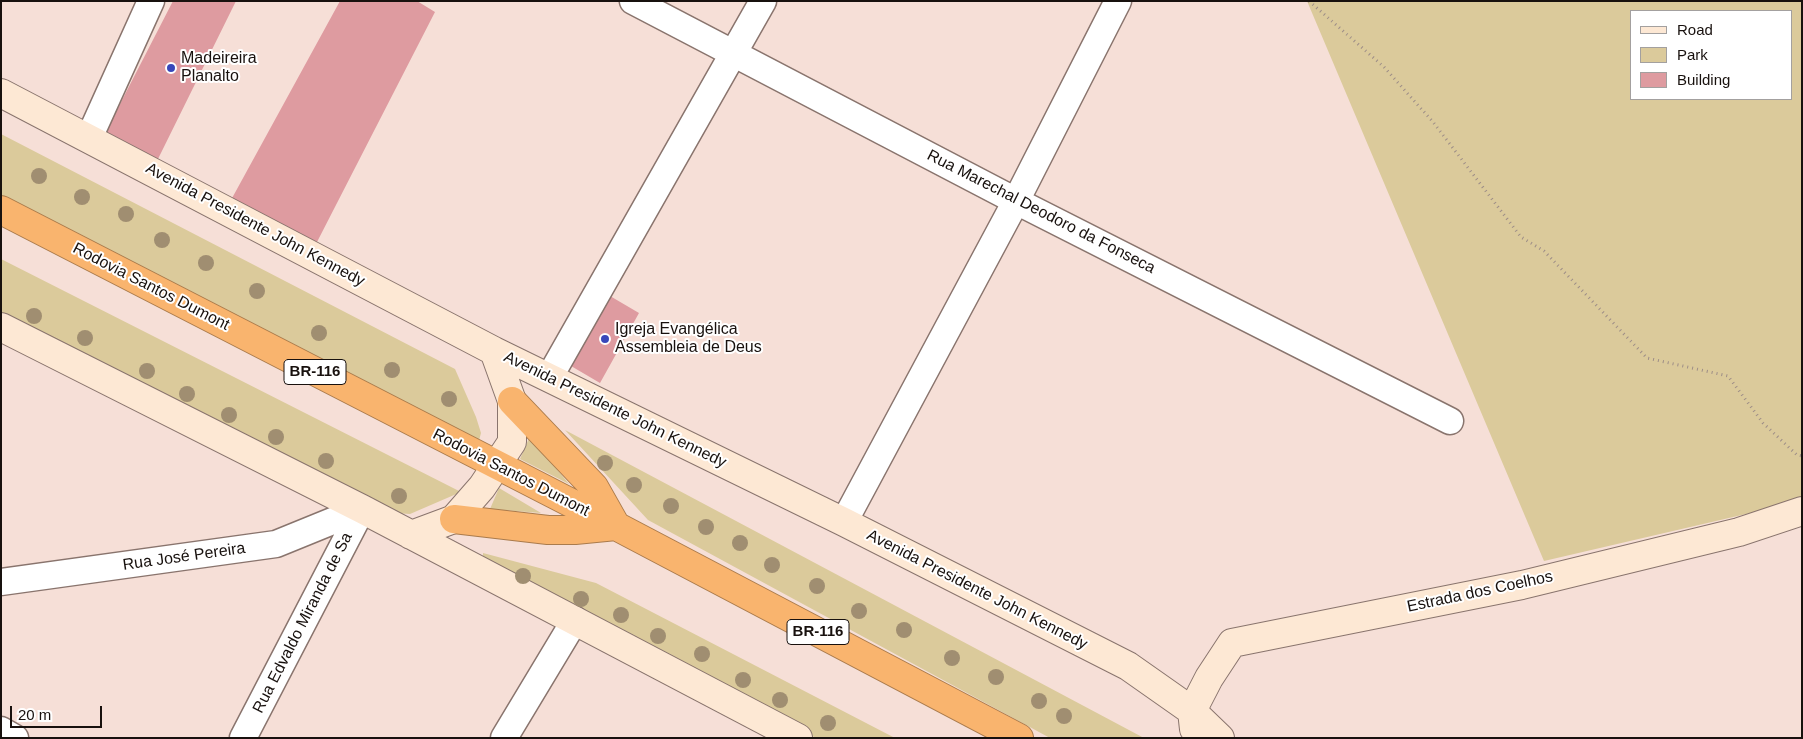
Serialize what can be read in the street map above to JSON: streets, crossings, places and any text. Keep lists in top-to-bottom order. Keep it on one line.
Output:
{"streets":{"highway":["Rodovia Santos Dumont","BR-116"],"street":["Rua Marechal Deodoro da Fonseca","Avenida Presidente John Kennedy","Rua José Pereira","Estrada dos Coelhos","Rua Edvaldo Miranda de Sa"]},"crossings":[["Avenida Presidente John Kennedy","Estrada dos Coelhos"],["Rua José Pereira","Rua Edvaldo Miranda de Sa"]],"places":["Madeireira Planalto","Igreja Evangélica Assembleia de Deus"],"legend":["Road","Park","Building"],"scale_bar":"20 m"}
